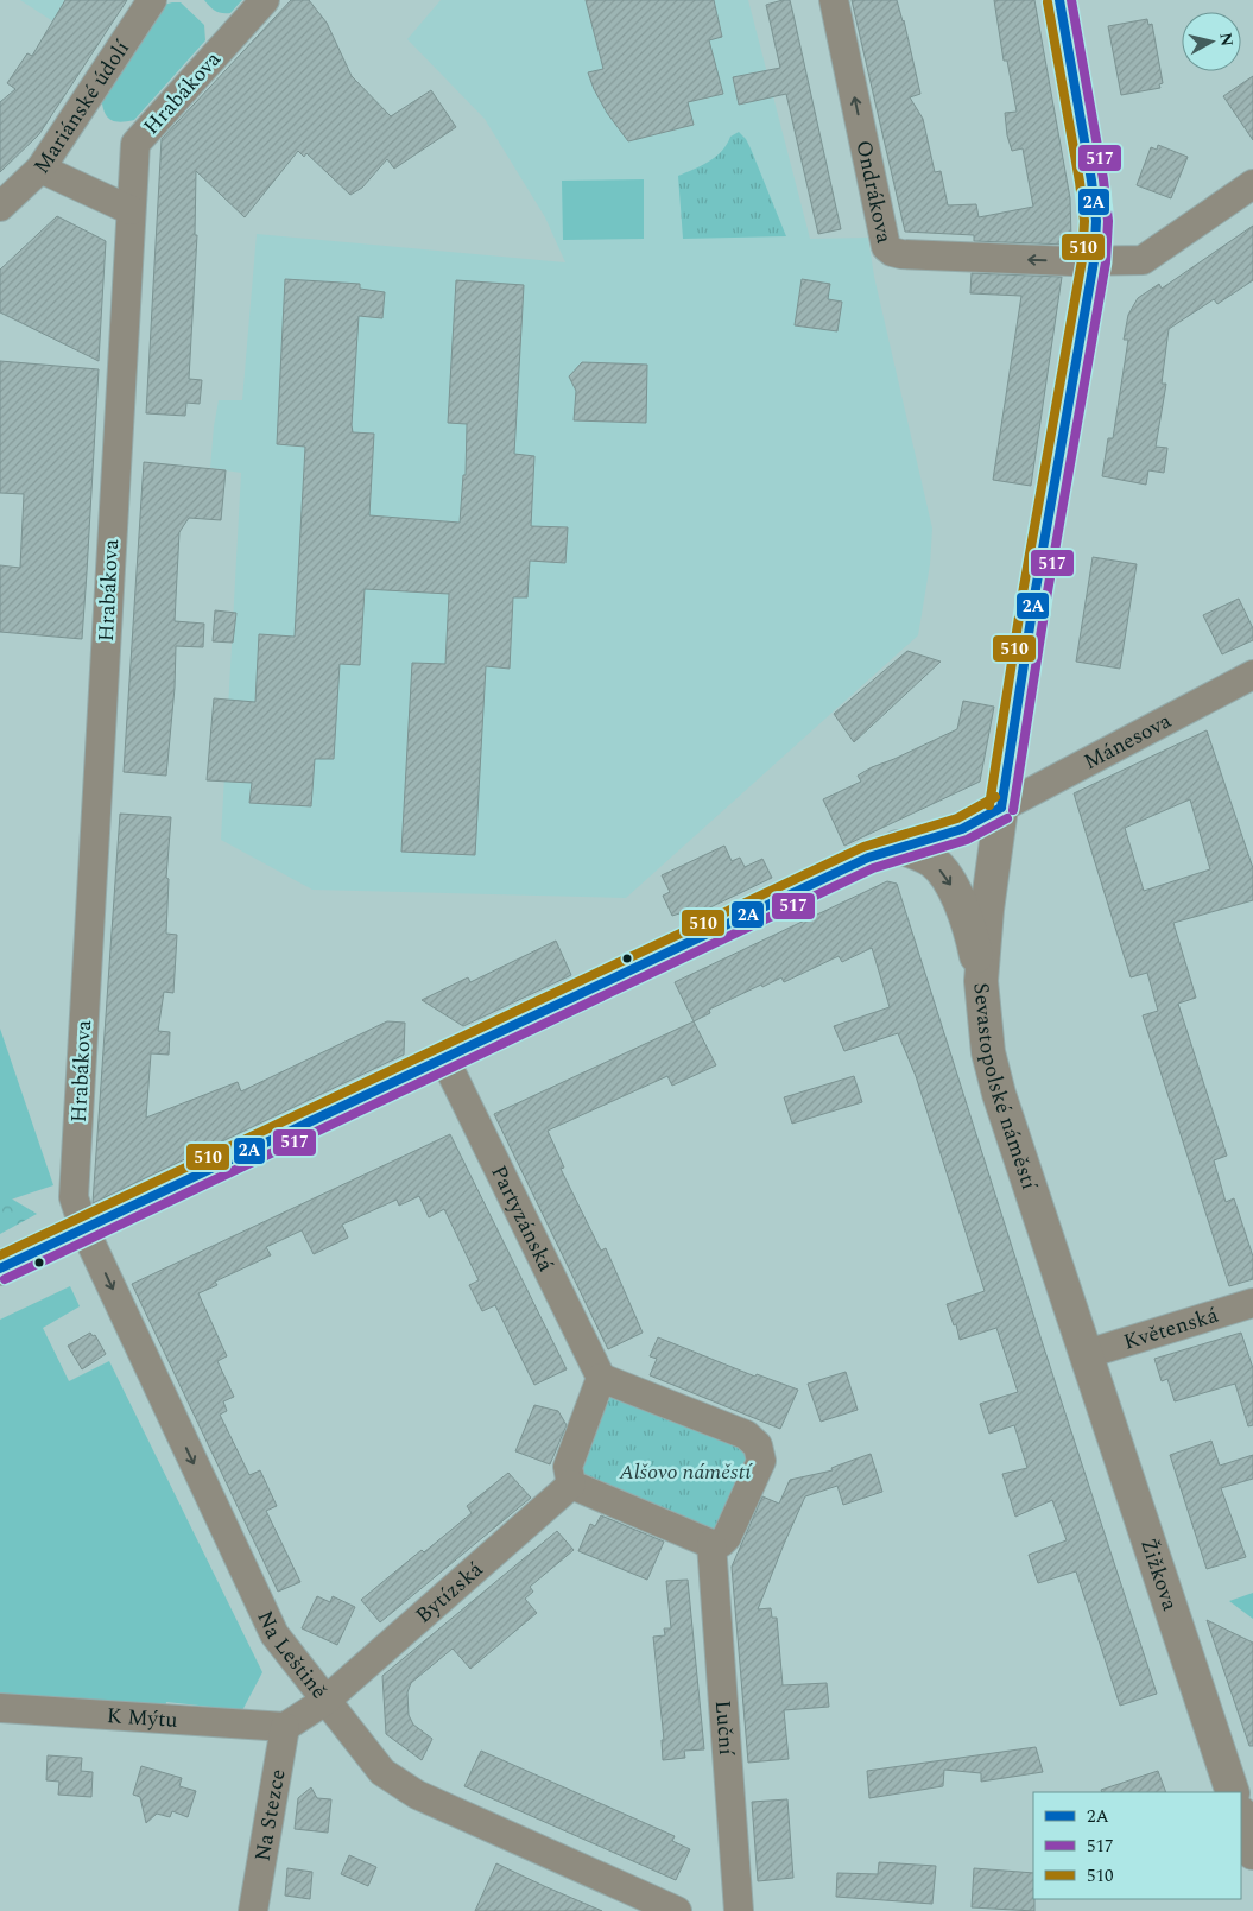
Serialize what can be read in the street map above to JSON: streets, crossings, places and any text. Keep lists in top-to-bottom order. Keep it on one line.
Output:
{"streets":{"street":["Hrabákova","Mariánské údolí","Ondrákova","Mánesova","Sevastopolské náměstí","Partyzánská","Květenská","Žižkova","Bytízská","Na Leštině","K Mýtu","Luční","Na Stezce"]},"crossings":[["Hrabákova","Na Leštině"],["Mánesova","Sevastopolské náměstí"],["Sevastopolské náměstí","Květenská"],["Sevastopolské náměstí","Žižkova"],["Květenská","Žižkova"],["Bytízská","Na Leštině"],["Bytízská","K Mýtu"],["Bytízská","Na Stezce"],["K Mýtu","Na Stezce"]],"one_way":["Na Leštině"],"parks":["Alšovo náměstí"],"lines":["transit line 2A","transit line 517","transit line 510"],"legend":["2A","517","510"],"north":"right"}
